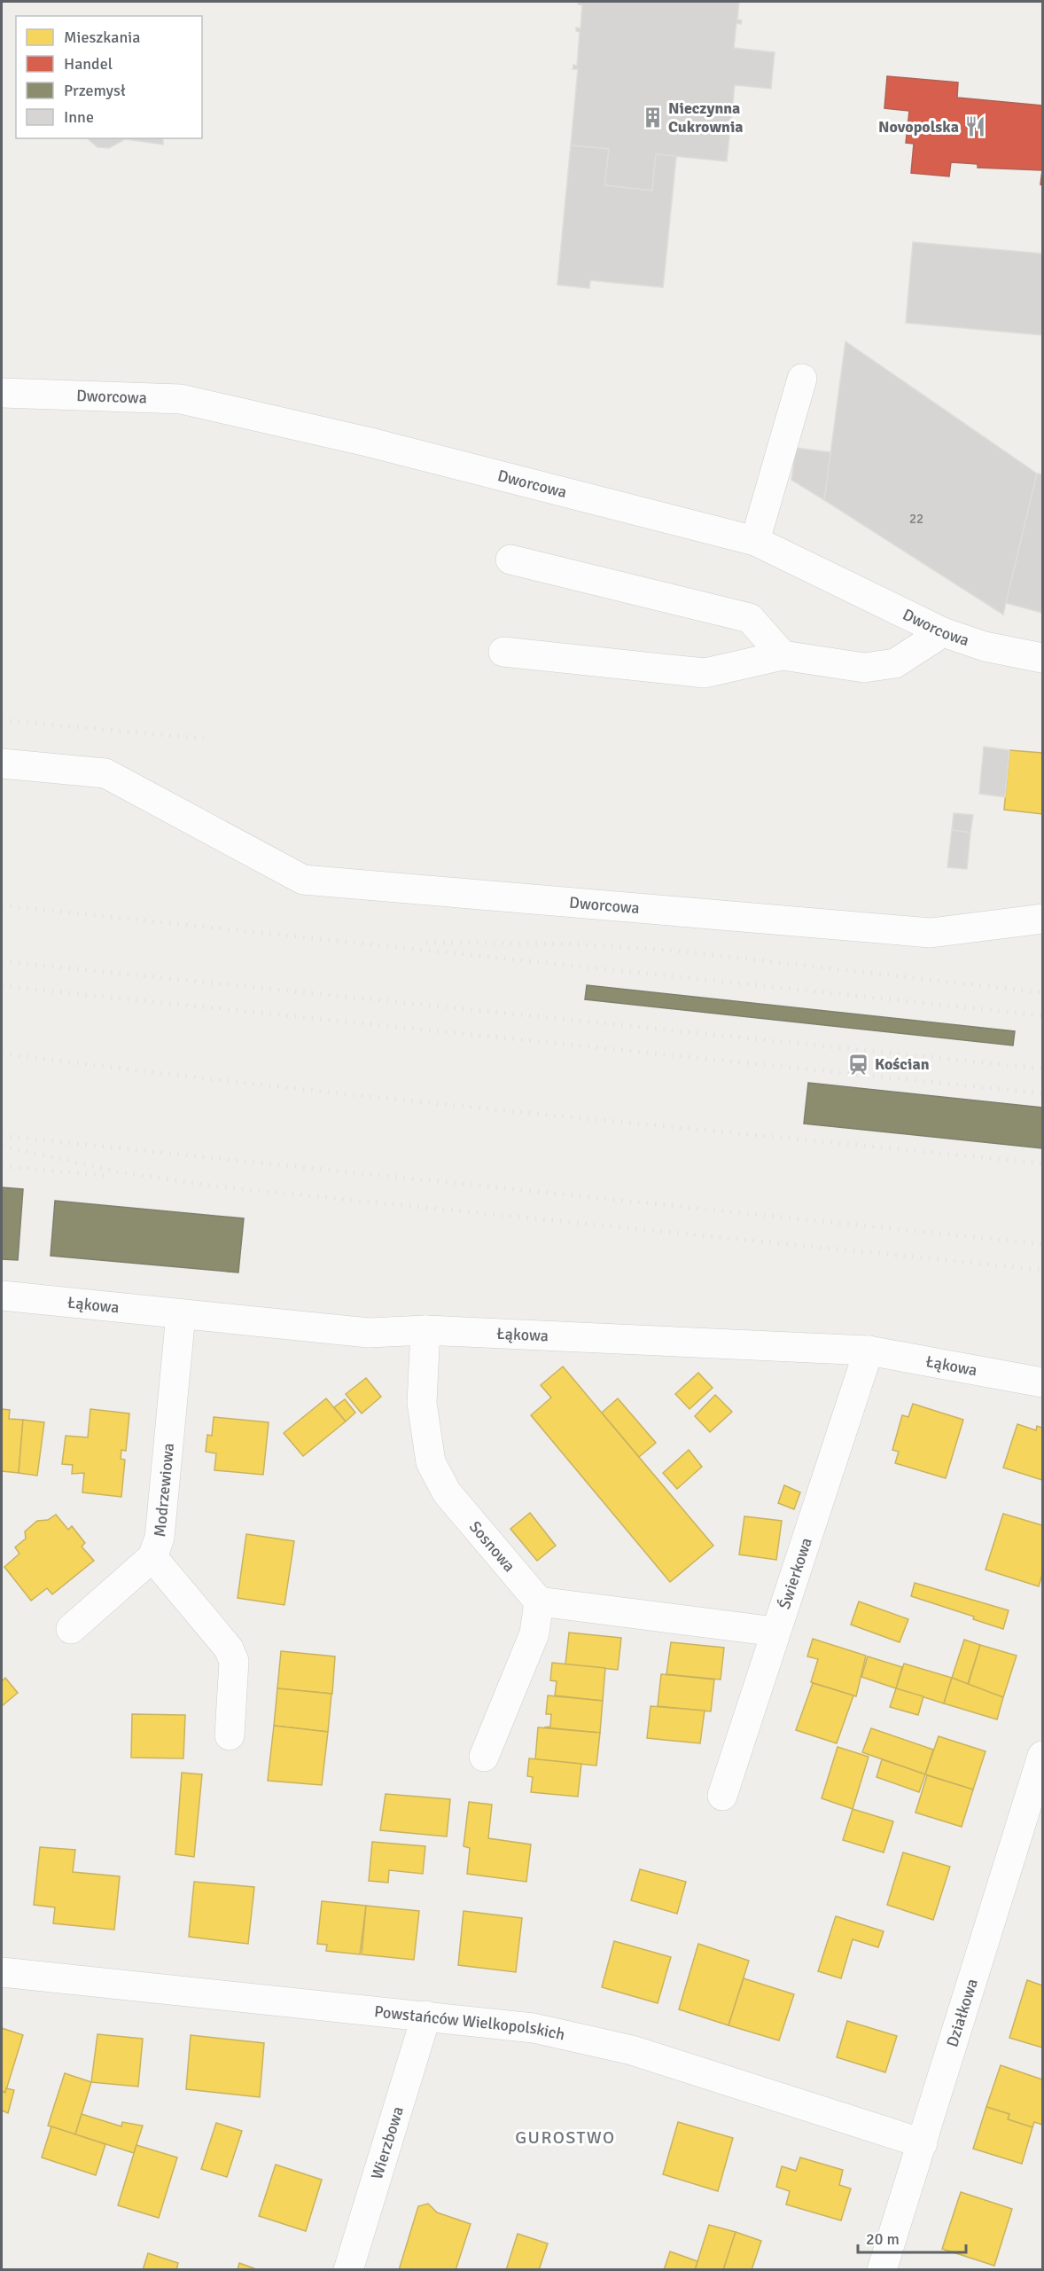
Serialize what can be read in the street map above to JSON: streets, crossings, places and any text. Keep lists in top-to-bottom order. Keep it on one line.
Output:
{"streets":{"street":["Dworcowa","Łąkowa","Modrzewiowa","Sosnowa","Świerkowa","Działkowa","Powstańców Wielkopolskich","Wierzbowa"]},"crossings":[["Łąkowa","Modrzewiowa"],["Łąkowa","Sosnowa"],["Łąkowa","Świerkowa"],["Działkowa","Powstańców Wielkopolskich"],["Powstańców Wielkopolskich","Wierzbowa"]],"districts":["GUROSTWO"],"places":{"building":["Nieczynna Cukrownia"],"restaurant":["Novopolska"],"station":["Kościan"]},"house_numbers":["22"],"legend":["Mieszkania","Handel","Przemysł","Inne"],"scale_bar":"20 m"}
